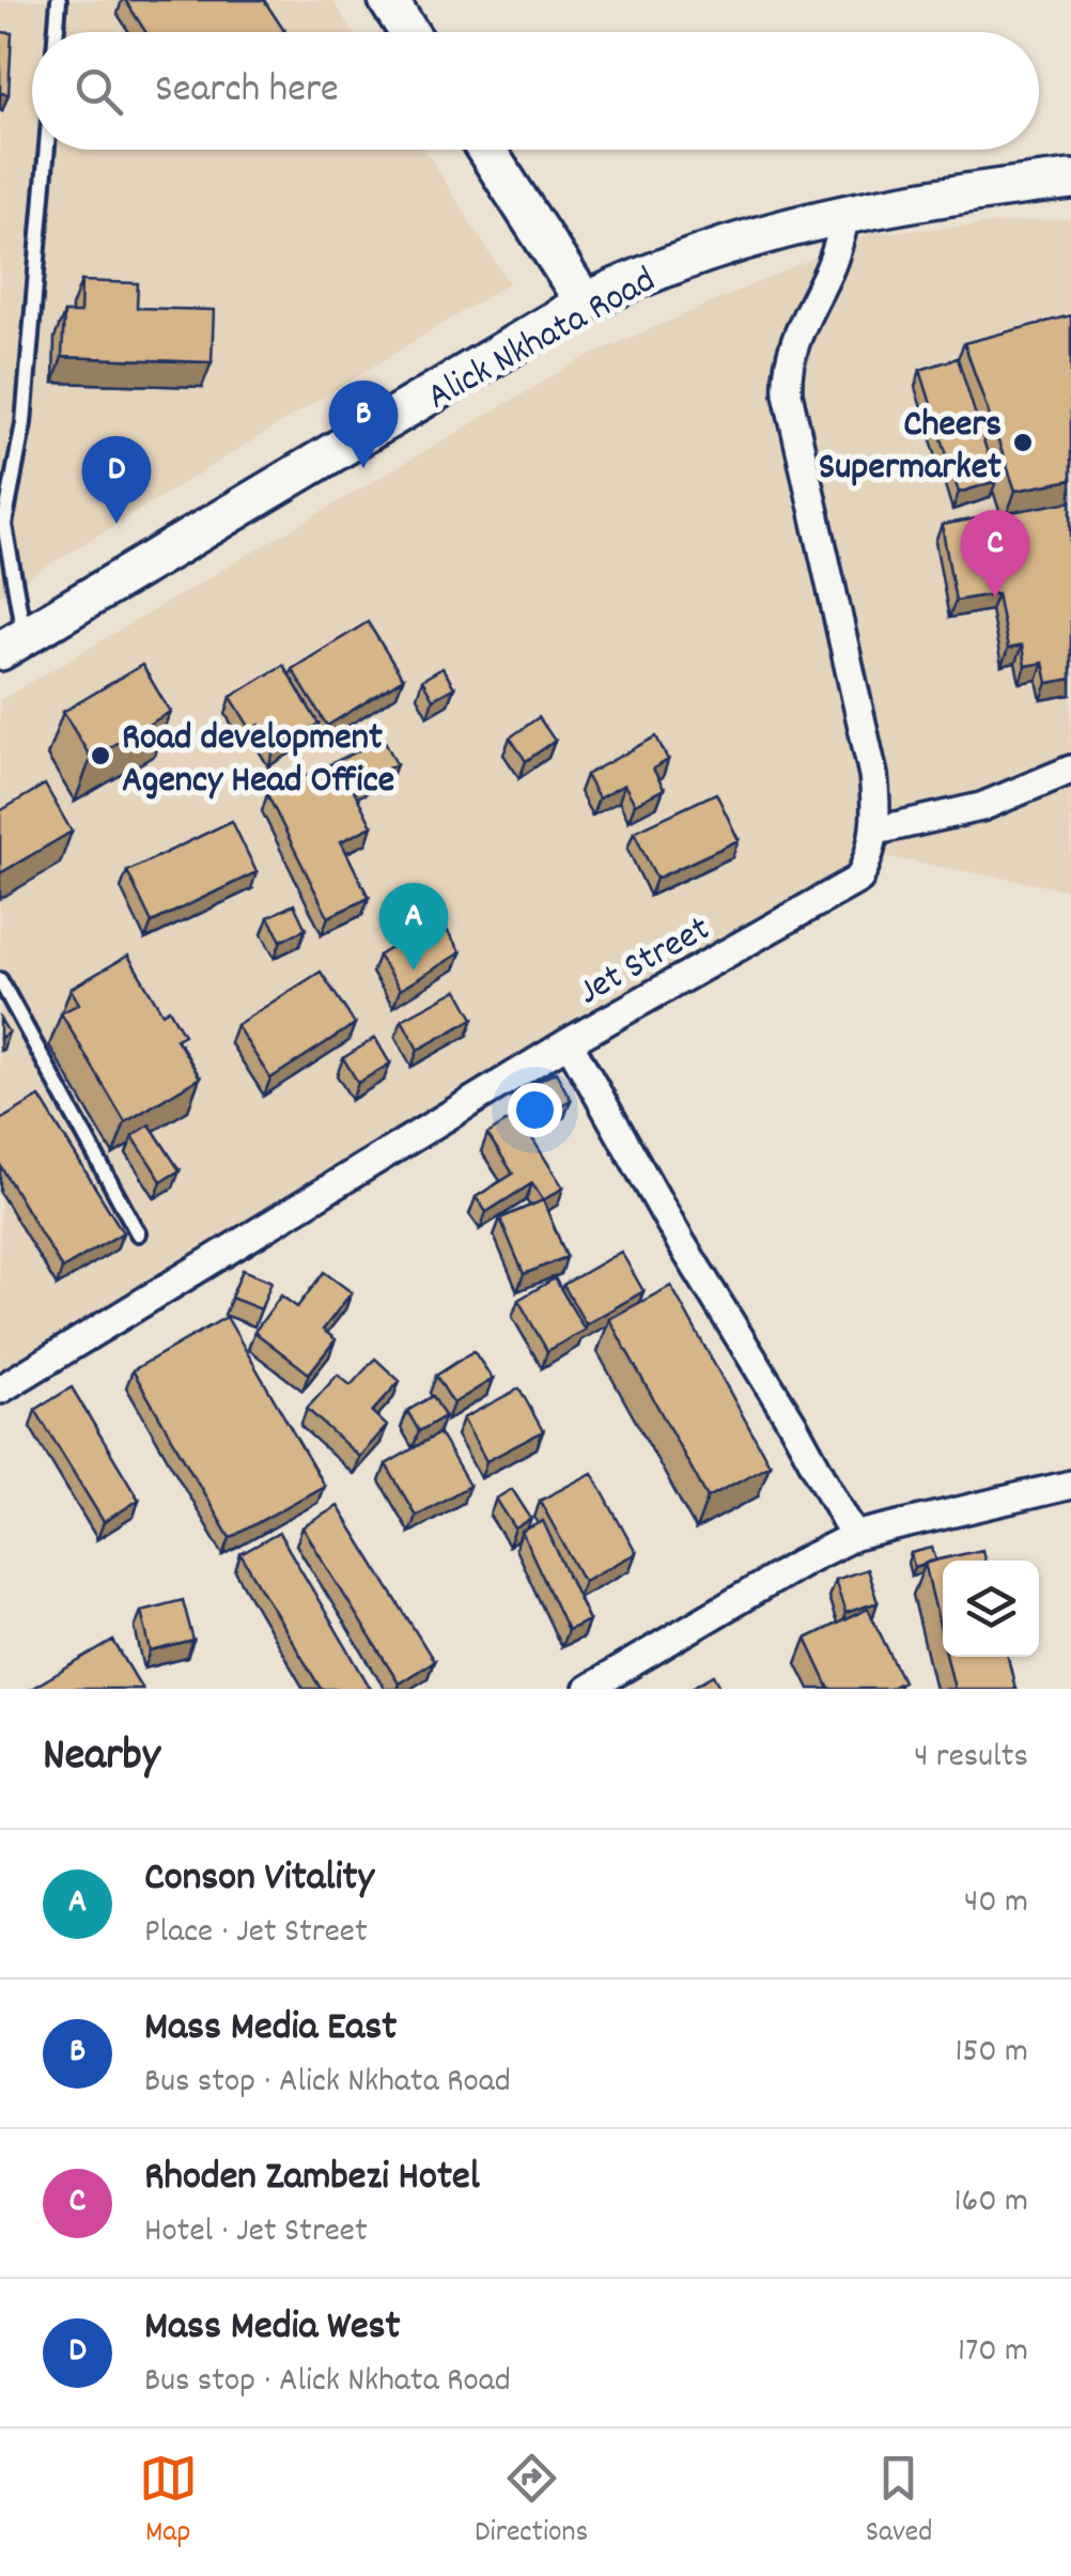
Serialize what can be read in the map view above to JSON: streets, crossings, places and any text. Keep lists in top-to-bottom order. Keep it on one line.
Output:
{"streets":{"main road":["Alick Nkhata Road"],"street":["Jet Street"]},"crossings":[["Alick Nkhata Road","Jet Street"]],"places":["Cheers Supermarket","Road development Agency Head Office"],"page":{"search":"Search here","pins":["B","D","C","A"],"heading":["Nearby","4 results"],"list":[{"mark":"A","name":"Conson Vitality","note":"Place · Jet Street","value":"40 m"},{"mark":"B","name":"Mass Media East","note":"Bus stop · Alick Nkhata Road","value":"150 m"},{"mark":"C","name":"Rhoden Zambezi Hotel","note":"Hotel · Jet Street","value":"160 m"},{"mark":"D","name":"Mass Media West","note":"Bus stop · Alick Nkhata Road","value":"170 m"}],"nav":["Map","Directions","Saved"]}}
